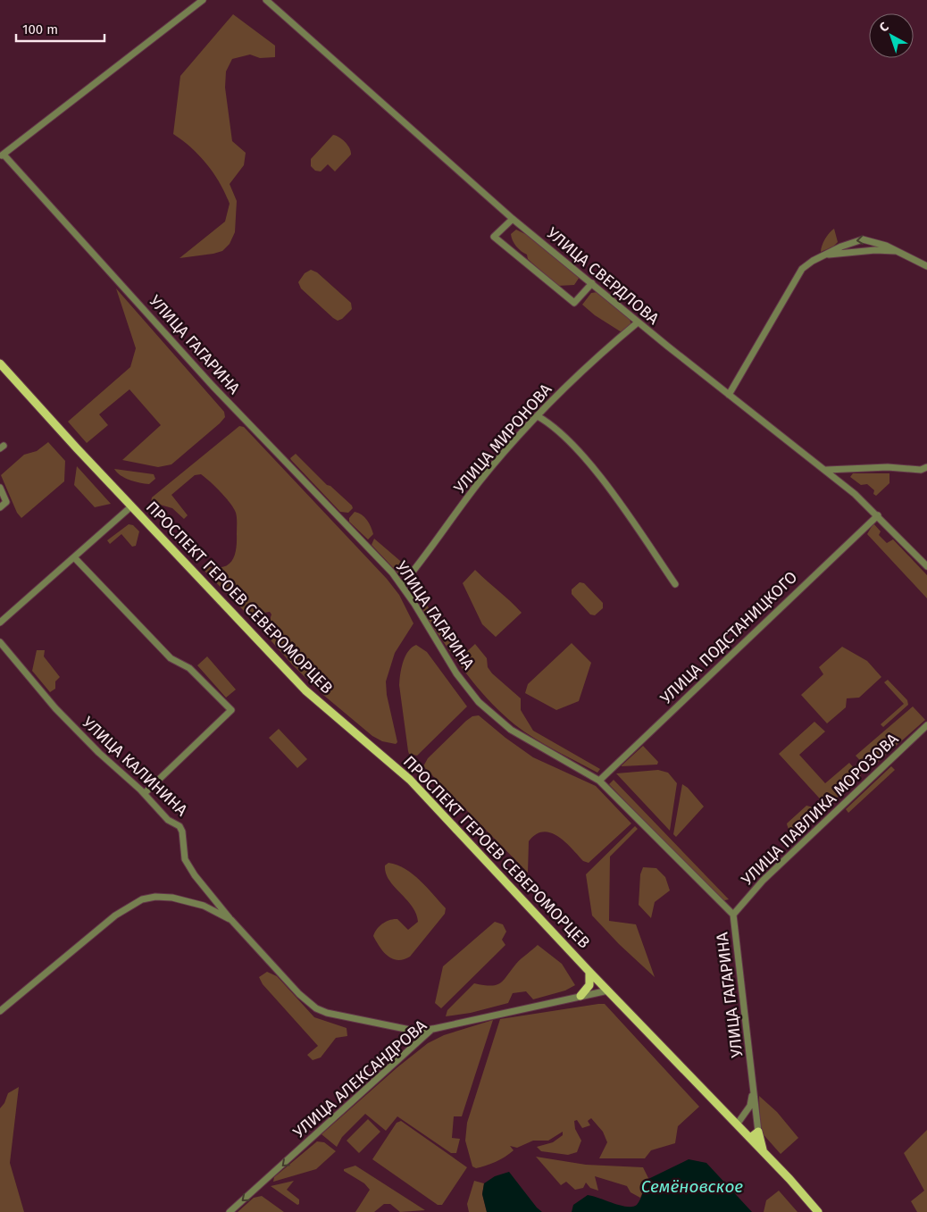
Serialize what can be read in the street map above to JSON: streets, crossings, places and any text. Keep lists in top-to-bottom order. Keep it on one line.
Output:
{"streets":{"main road":["ПРОСПЕКТ ГЕРОЕВ СЕВЕРОМОРЦЕВ"],"street":["УЛИЦА СВЕРДЛОВА","УЛИЦА ГАГАРИНА","УЛИЦА МИРОНОВА","УЛИЦА ПОДСТАНИЦКОГО","УЛИЦА КАЛИНИНА","УЛИЦА ПАВЛИКА МОРОЗОВА","УЛИЦА АЛЕКСАНДРОВА"]},"crossings":[["УЛИЦА СВЕРДЛОВА","УЛИЦА МИРОНОВА"],["УЛИЦА СВЕРДЛОВА","УЛИЦА ПОДСТАНИЦКОГО"],["УЛИЦА ГАГАРИНА","УЛИЦА МИРОНОВА"],["УЛИЦА ГАГАРИНА","ПРОСПЕКТ ГЕРОЕВ СЕВЕРОМОРЦЕВ"],["УЛИЦА ГАГАРИНА","УЛИЦА ПОДСТАНИЦКОГО"],["УЛИЦА ГАГАРИНА","УЛИЦА ПАВЛИКА МОРОЗОВА"],["ПРОСПЕКТ ГЕРОЕВ СЕВЕРОМОРЦЕВ","УЛИЦА АЛЕКСАНДРОВА"],["УЛИЦА КАЛИНИНА","УЛИЦА АЛЕКСАНДРОВА"]],"one_way":["УЛИЦА АЛЕКСАНДРОВА"],"water":["Семёновское"],"scale_bar":"100 m","north":"top left"}
